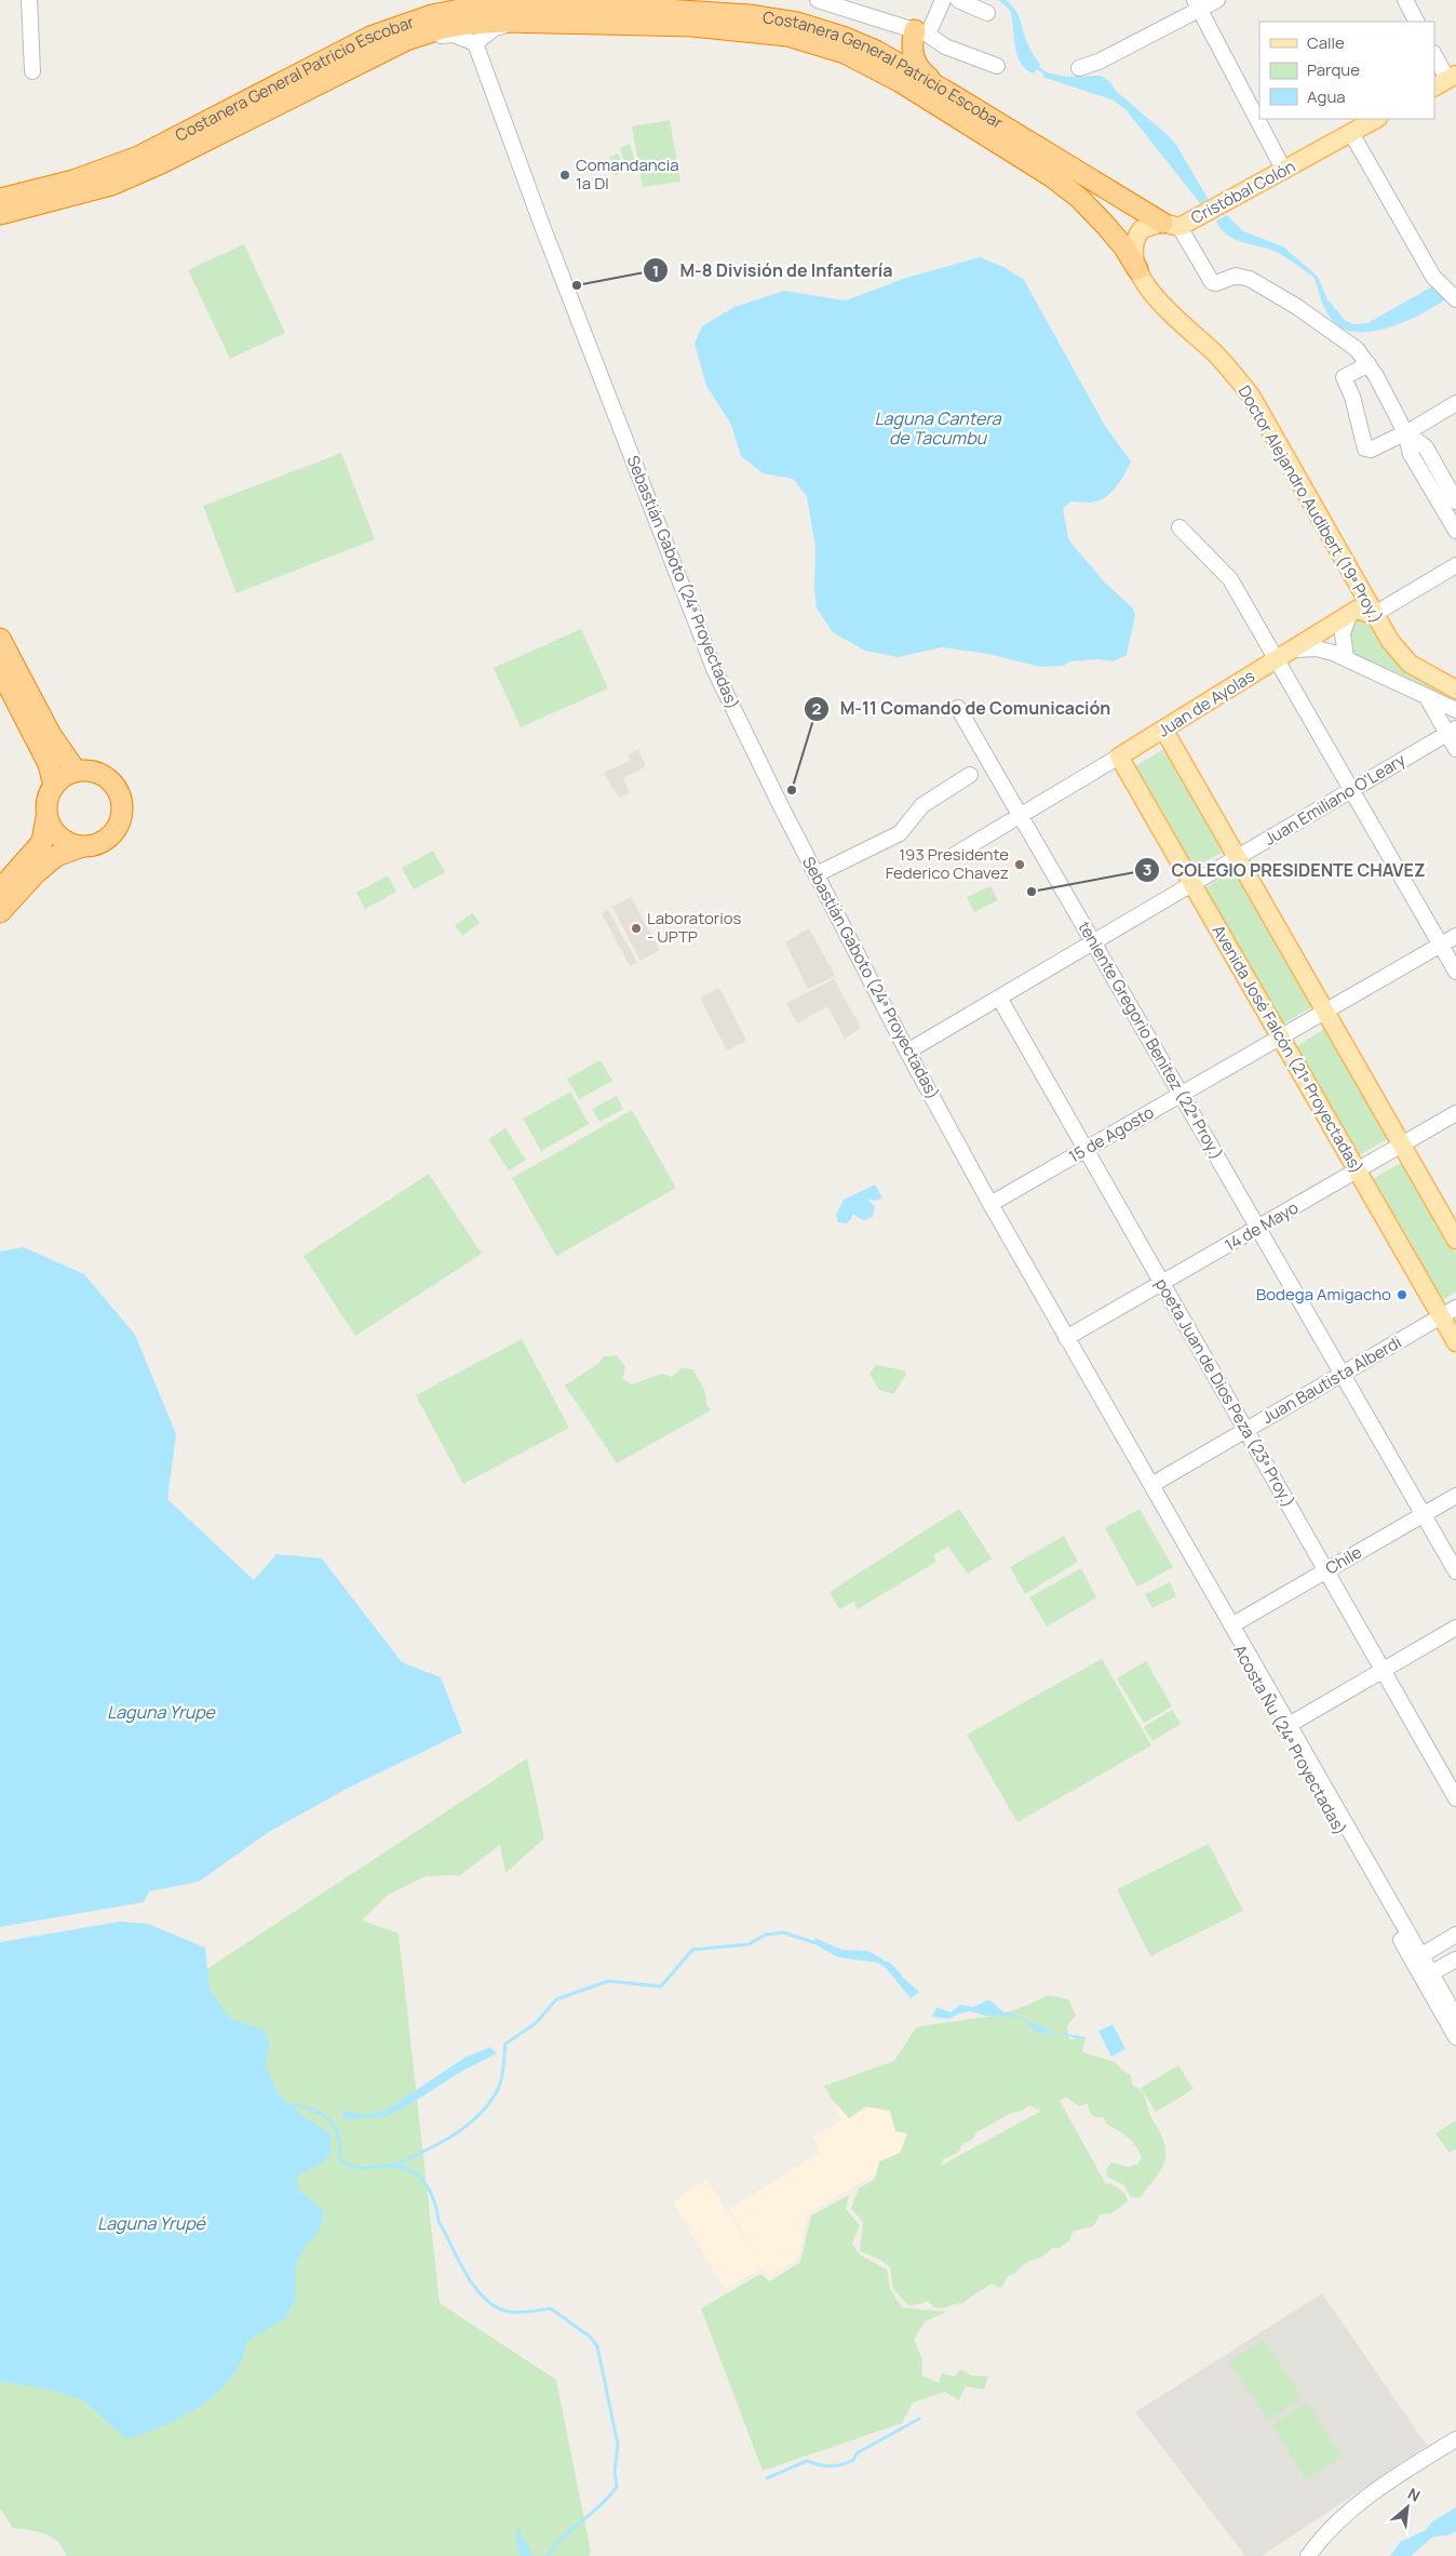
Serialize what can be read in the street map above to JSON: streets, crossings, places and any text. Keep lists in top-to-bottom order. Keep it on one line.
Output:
{"streets":{"highway":["Costanera General Patricio Escobar"],"main road":["Cristóbal Colón","Doctor Alejandro Audibert (19ª Proy.)","Juan de Ayolas","Avenida José Falcón (21ª Proyectadas)"],"street":["Sebastián Gaboto (24ª Proyectadas)","Juan Emiliano O'Leary","teniente Gregorio Benitez (22ª Proy.)","15 de Agosto","14 de Mayo","Juan Bautista Alberdi","poeta Juan de Dios Peza (23ª Proy.)","Chile","Acosta Ñu (24ª Proyectadas)"]},"crossings":[["Costanera General Patricio Escobar","Cristóbal Colón"],["Costanera General Patricio Escobar","Doctor Alejandro Audibert (19ª Proy.)"],["Cristóbal Colón","Doctor Alejandro Audibert (19ª Proy.)"],["Doctor Alejandro Audibert (19ª Proy.)","Juan de Ayolas"],["Sebastián Gaboto (24ª Proyectadas)","Juan Emiliano O'Leary"],["Sebastián Gaboto (24ª Proyectadas)","15 de Agosto"],["Sebastián Gaboto (24ª Proyectadas)","14 de Mayo"],["Sebastián Gaboto (24ª Proyectadas)","Juan Bautista Alberdi"],["Juan de Ayolas","teniente Gregorio Benitez (22ª Proy.)"],["Juan de Ayolas","Avenida José Falcón (21ª Proyectadas)"],["Juan Emiliano O'Leary","teniente Gregorio Benitez (22ª Proy.)"],["Juan Emiliano O'Leary","Avenida José Falcón (21ª Proyectadas)"],["Juan Emiliano O'Leary","poeta Juan de Dios Peza (23ª Proy.)"],["teniente Gregorio Benitez (22ª Proy.)","15 de Agosto"],["teniente Gregorio Benitez (22ª Proy.)","14 de Mayo"],["teniente Gregorio Benitez (22ª Proy.)","Juan Bautista Alberdi"],["teniente Gregorio Benitez (22ª Proy.)","Chile"],["Avenida José Falcón (21ª Proyectadas)","15 de Agosto"],["Avenida José Falcón (21ª Proyectadas)","14 de Mayo"],["Avenida José Falcón (21ª Proyectadas)","Juan Bautista Alberdi"],["15 de Agosto","poeta Juan de Dios Peza (23ª Proy.)"],["14 de Mayo","poeta Juan de Dios Peza (23ª Proy.)"],["Juan Bautista Alberdi","poeta Juan de Dios Peza (23ª Proy.)"],["poeta Juan de Dios Peza (23ª Proy.)","Chile"],["Chile","Acosta Ñu (24ª Proyectadas)"]],"water":["Laguna Cantera de Tacumbu","Laguna Yrupe","Laguna Yrupé"],"places":["Comandancia 1a DI","M-8 División de Infantería","M-11 Comando de Comunicación","193 Presidente Federico Chavez","COLEGIO PRESIDENTE CHAVEZ","Laboratorios - UPTP","Bodega Amigacho"],"legend":["Calle","Parque","Agua"],"north":"top right"}
